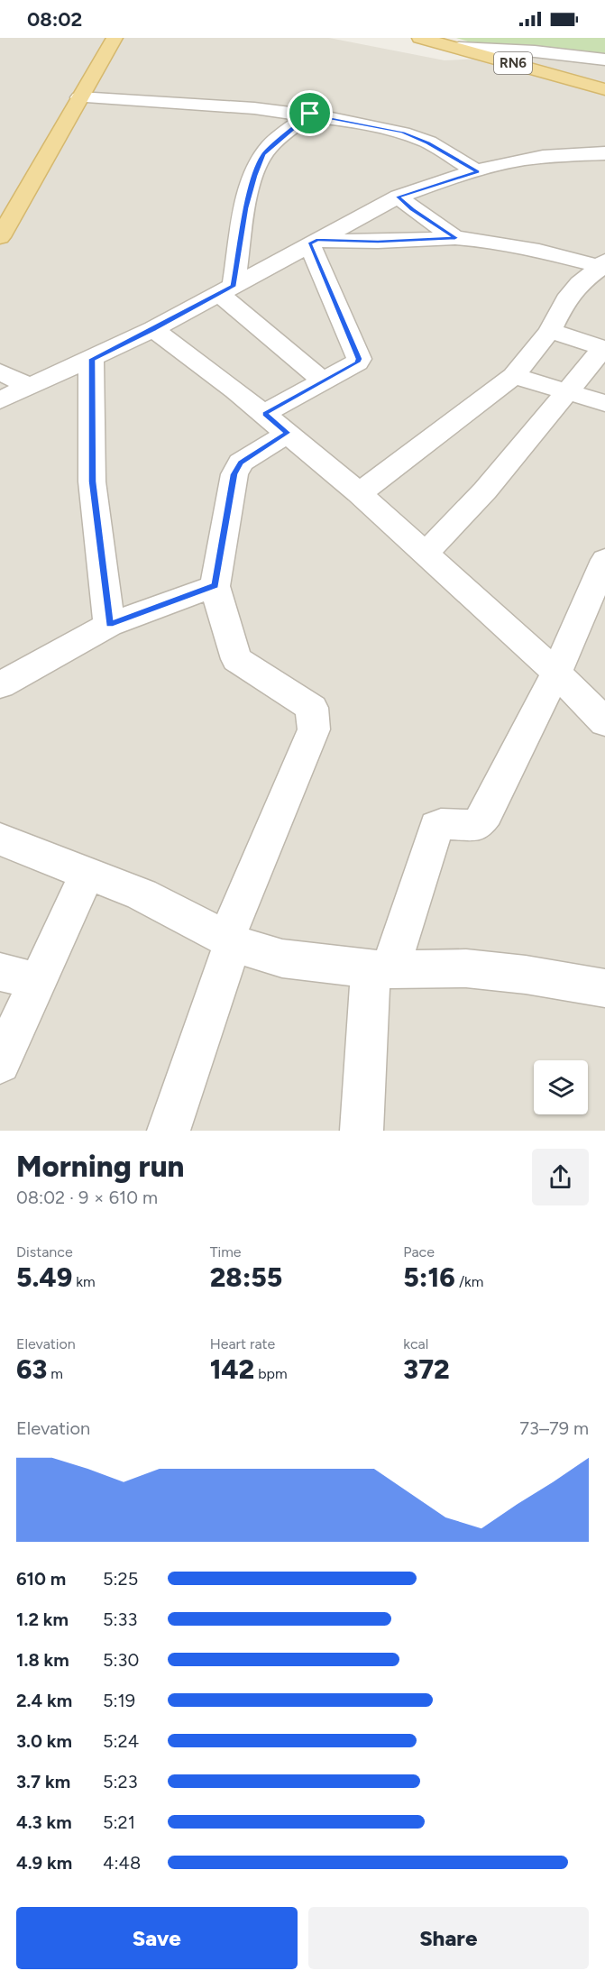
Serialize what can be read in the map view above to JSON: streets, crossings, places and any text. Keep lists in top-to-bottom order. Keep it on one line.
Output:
{"streets":{"main road":["RN6"]},"page":{"status":"08:02","heading":["Morning run","08:02 · 9 × 610 m"],"stats":[["Distance","5.49 km"],["Time","28:55"],["Pace","5:16 /km"],["Elevation","63 m"],["Heart rate","142 bpm"],["kcal","372"]],"chart":["Elevation","73–79 m"],"list":[{"name":"610 m","note":"5:25"},{"name":"1.2 km","note":"5:33"},{"name":"1.8 km","note":"5:30"},{"name":"2.4 km","note":"5:19"},{"name":"3.0 km","note":"5:24"},{"name":"3.7 km","note":"5:23"},{"name":"4.3 km","note":"5:21"},{"name":"4.9 km","note":"4:48"}],"buttons":["Save","Share"]}}
